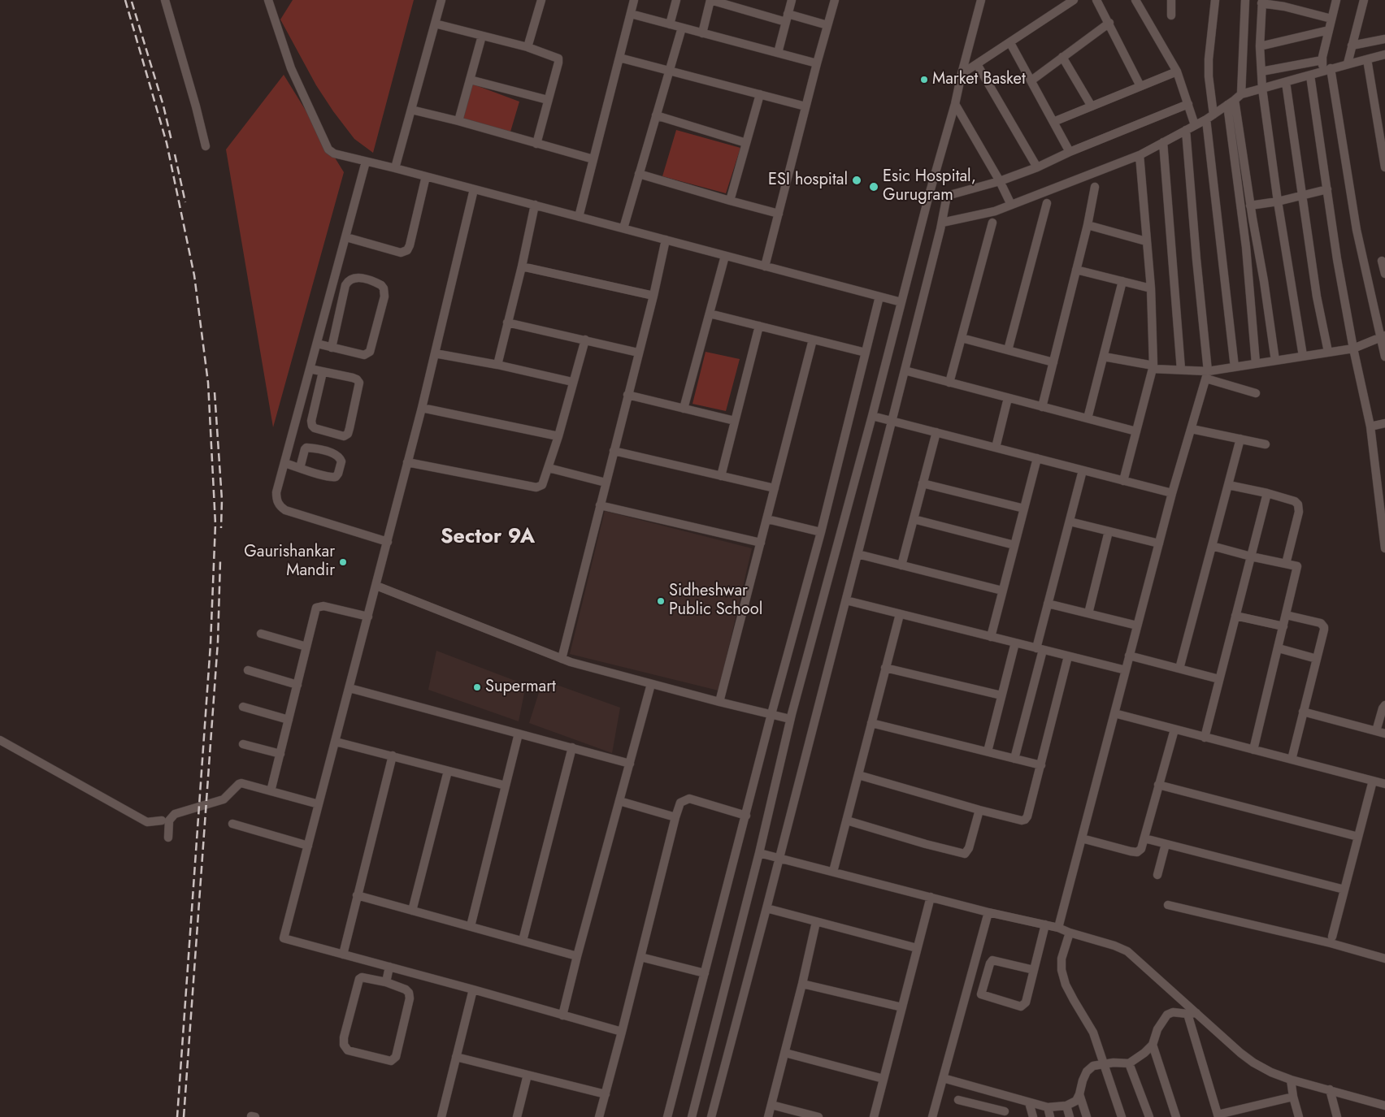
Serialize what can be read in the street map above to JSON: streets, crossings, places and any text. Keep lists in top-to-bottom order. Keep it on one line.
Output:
{"districts":["Sector 9A"],"places":["Market Basket","ESI hospital","Esic Hospital, Gurugram","Gaurishankar Mandir","Sidheshwar Public School","Supermart"]}
